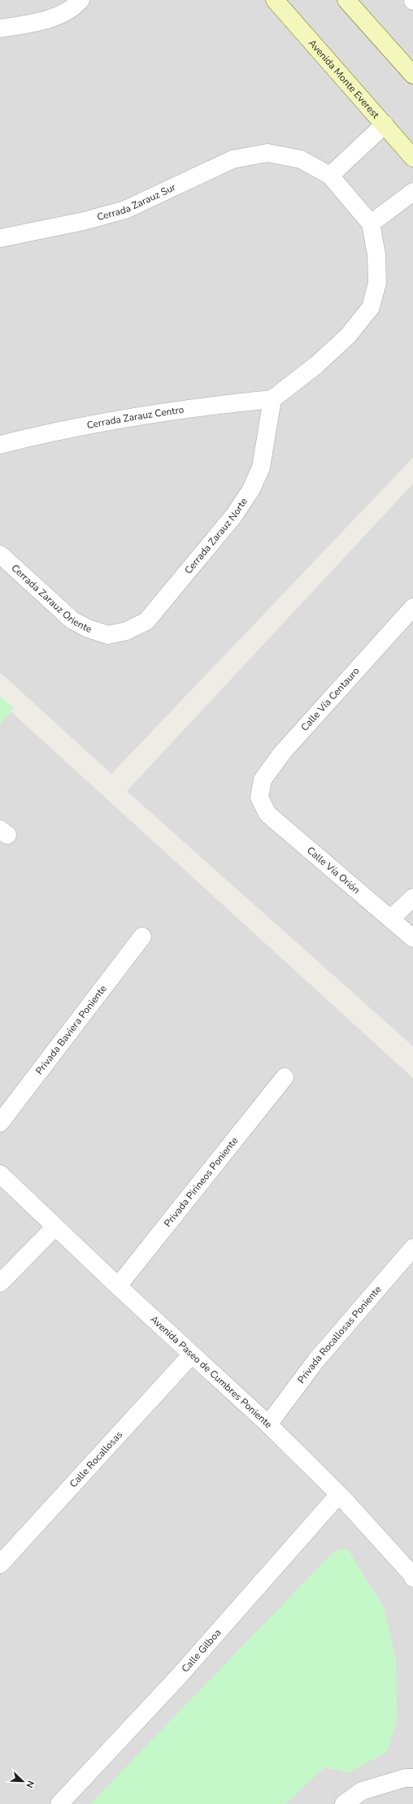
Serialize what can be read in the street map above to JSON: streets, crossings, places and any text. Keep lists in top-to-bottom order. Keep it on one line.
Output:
{"streets":{"main road":["Avenida Monte Everest"],"street":["Cerrada Zarauz Sur","Cerrada Zarauz Centro","Cerrada Zarauz Norte","Cerrada Zarauz Oriente","Calle Vía Centauro","Calle Vía Orión","Privada Baviera Poniente","Privada Pirineos Poniente","Privada Rocallosas Poniente","Avenida Paseo de Cumbres Poniente","Calle Rocallosas","Calle Gilboa"]},"crossings":[["Cerrada Zarauz Centro","Cerrada Zarauz Norte"],["Cerrada Zarauz Norte","Cerrada Zarauz Oriente"],["Calle Vía Centauro","Calle Vía Orión"],["Privada Pirineos Poniente","Avenida Paseo de Cumbres Poniente"],["Privada Rocallosas Poniente","Avenida Paseo de Cumbres Poniente"],["Avenida Paseo de Cumbres Poniente","Calle Rocallosas"],["Avenida Paseo de Cumbres Poniente","Calle Gilboa"]],"north":"bottom right"}
